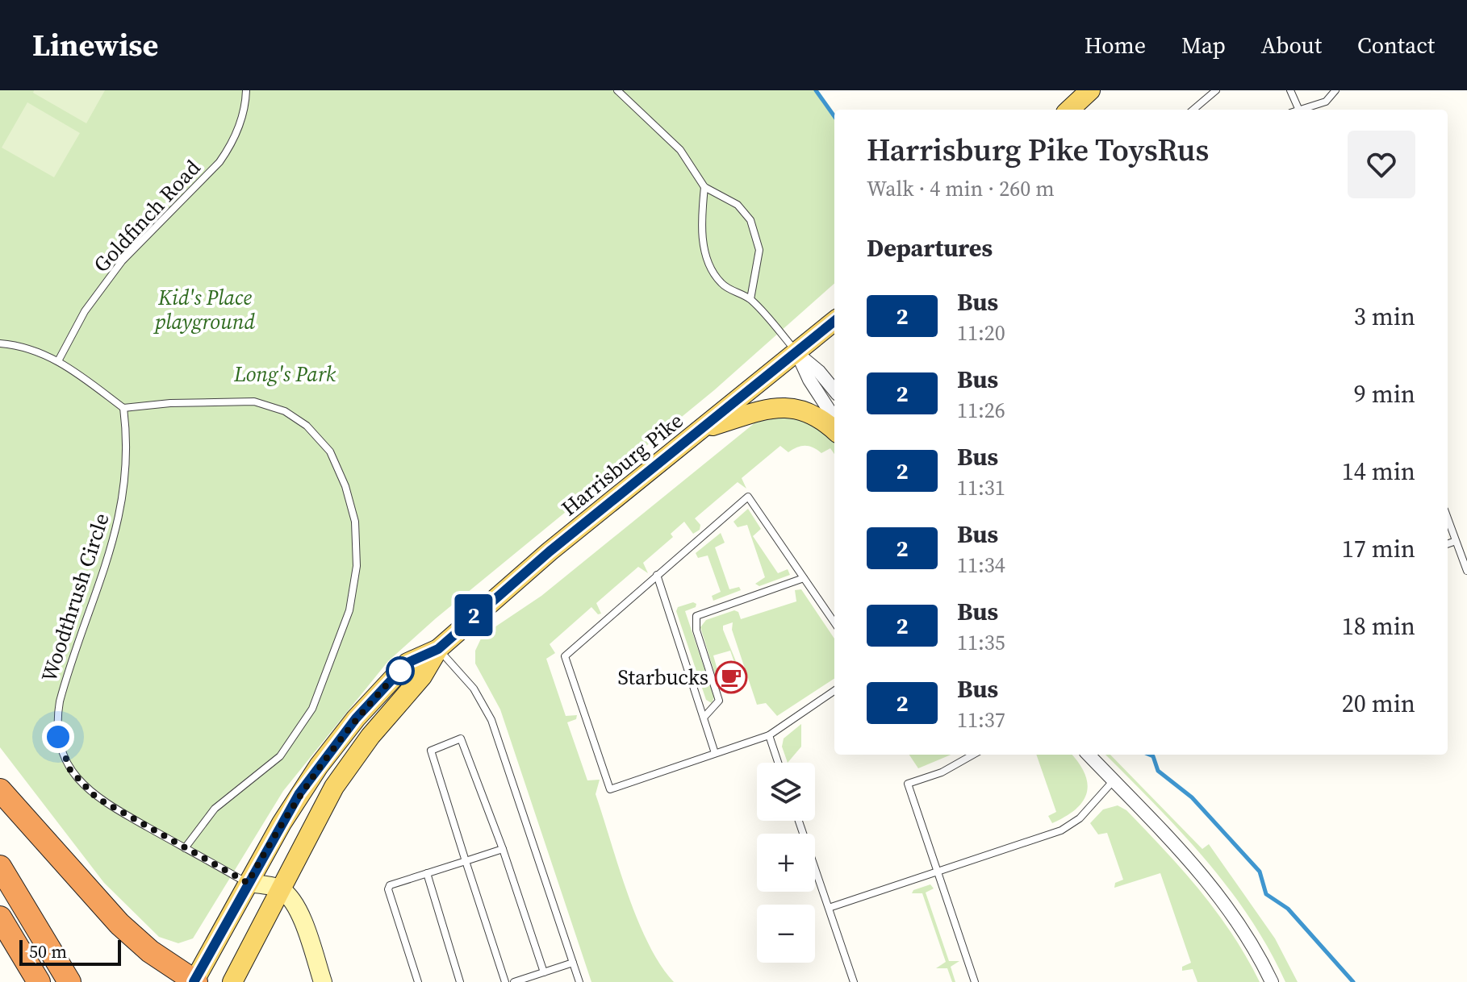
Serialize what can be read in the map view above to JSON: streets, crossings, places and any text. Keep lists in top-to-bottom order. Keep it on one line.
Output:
{"streets":{"main road":["Harrisburg Pike"],"lane":["Goldfinch Road","Woodthrush Circle"]},"crossings":[["Harrisburg Pike","Woodthrush Circle"]],"parks":["Kid's Place playground","Long's Park"],"places":{"cafe":["Starbucks"]},"lines":["bus line 2"],"scale_bar":"50 m","page":{"header":"Linewise","nav":["Home","Map","About","Contact"],"on_map":"2","heading":[["Harrisburg Pike ToysRus","Walk · 4 min · 260 m"],"Departures"],"list":[{"mark":"2","name":"Bus","note":"11:20","value":"3 min"},{"mark":"2","name":"Bus","note":"11:26","value":"9 min"},{"mark":"2","name":"Bus","note":"11:31","value":"14 min"},{"mark":"2","name":"Bus","note":"11:34","value":"17 min"},{"mark":"2","name":"Bus","note":"11:35","value":"18 min"},{"mark":"2","name":"Bus","note":"11:37","value":"20 min"}],"map_buttons":["+","−"],"scale":"50 m"}}
